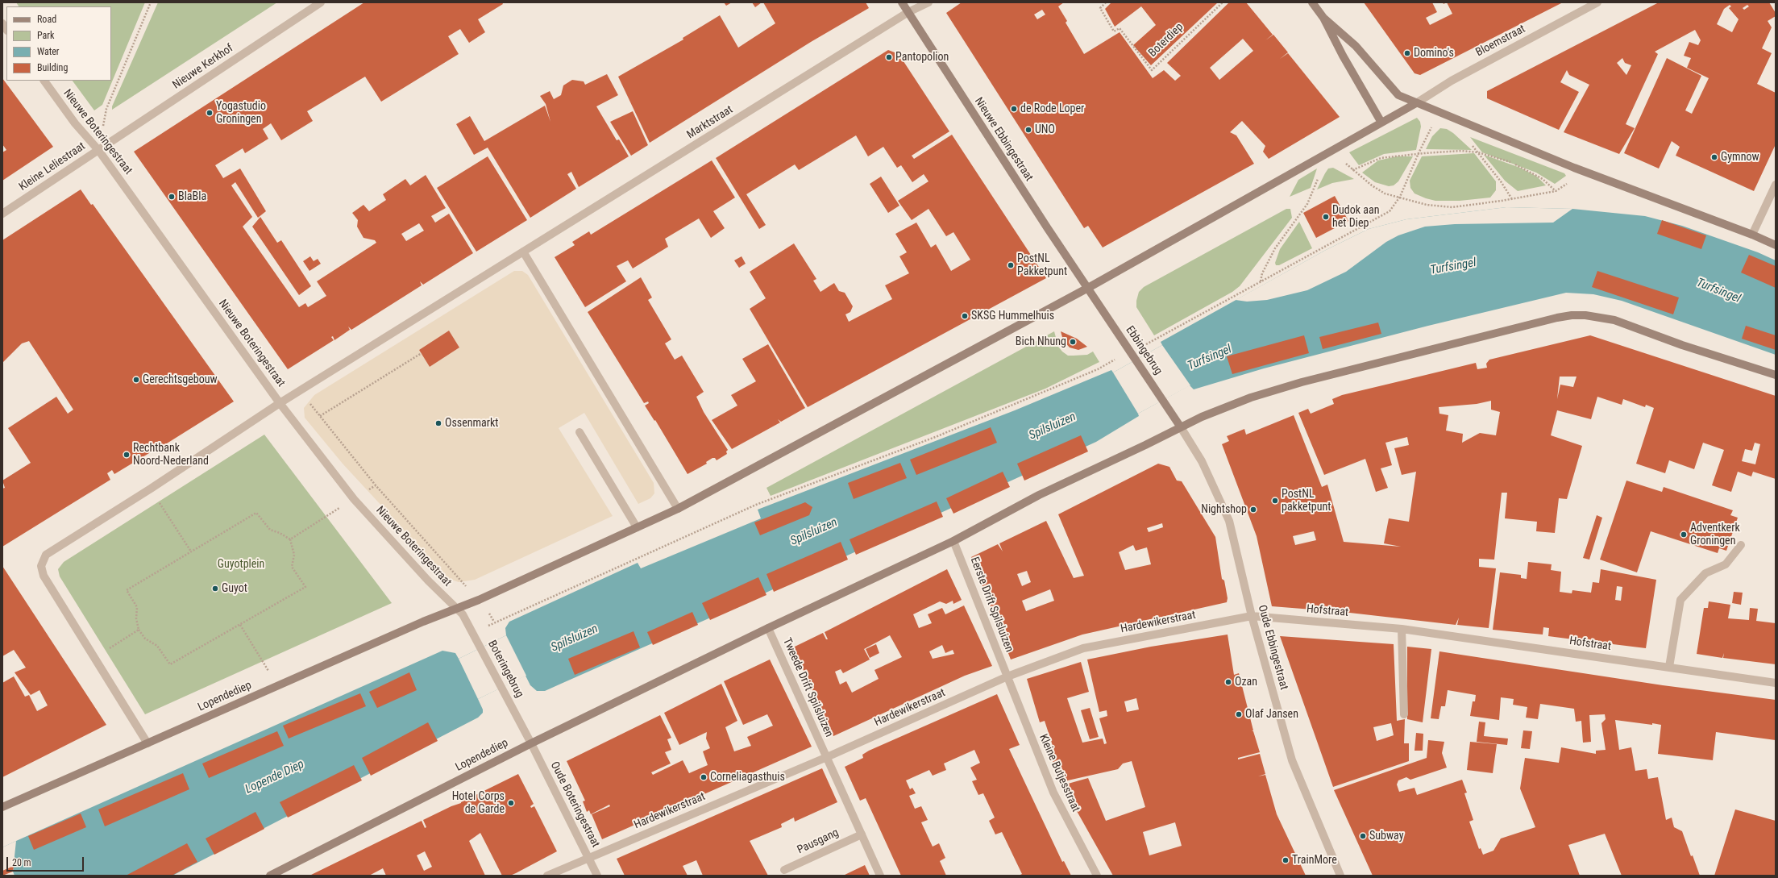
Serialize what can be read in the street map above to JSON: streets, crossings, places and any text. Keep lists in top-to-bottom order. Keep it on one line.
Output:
{"streets":{"street":["Bloemstraat","Nieuwe Kerkhof","Marktstraat","Nieuwe Boteringestraat","Nieuwe Ebbingestraat","Kleine Leliestraat","Ebbingebrug","Eerste Drift Spilsluizen","Hofstraat","Hardewikerstraat","Oude Ebbingestraat","Boteringebrug","Tweede Drift Spilsluizen","Lopendediep","Kleine Butjesstraat","Oude Boteringestraat","Pausgang"],"path":["Boterdiep"]},"crossings":[["Nieuwe Kerkhof","Nieuwe Boteringestraat"],["Nieuwe Kerkhof","Kleine Leliestraat"],["Marktstraat","Nieuwe Ebbingestraat"],["Nieuwe Boteringestraat","Kleine Leliestraat"],["Nieuwe Boteringestraat","Boteringebrug"],["Nieuwe Boteringestraat","Lopendediep"],["Nieuwe Ebbingestraat","Ebbingebrug"],["Ebbingebrug","Oude Ebbingestraat"],["Eerste Drift Spilsluizen","Hardewikerstraat"],["Eerste Drift Spilsluizen","Kleine Butjesstraat"],["Hofstraat","Hardewikerstraat"],["Hofstraat","Oude Ebbingestraat"],["Hardewikerstraat","Oude Ebbingestraat"],["Hardewikerstraat","Tweede Drift Spilsluizen"],["Hardewikerstraat","Kleine Butjesstraat"],["Hardewikerstraat","Oude Boteringestraat"],["Boteringebrug","Lopendediep"],["Boteringebrug","Oude Boteringestraat"],["Lopendediep","Oude Boteringestraat"]],"water":["Turfsingel","Spilsluizen","Lopende Diep"],"parks":["Guyotplein"],"places":["Domino's","Pantopolion","de Rode Loper","Yogastudio Groningen","UNO","Gymnow","BlaBla","Dudok aan het Diep","PostNL Pakketpunt","SKSG Hummelhuis","Bich Nhung","Gerechtsgebouw","Ossenmarkt","Rechtbank Noord-Nederland","PostNL pakketpunt","Nightshop","Adventkerk Groningen","Guyot","Ozan","Olaf Jansen","Corneliagasthuis","Hotel Corps de Garde","Subway","TrainMore"],"legend":["Road","Park","Water","Building"],"scale_bar":"20 m"}
